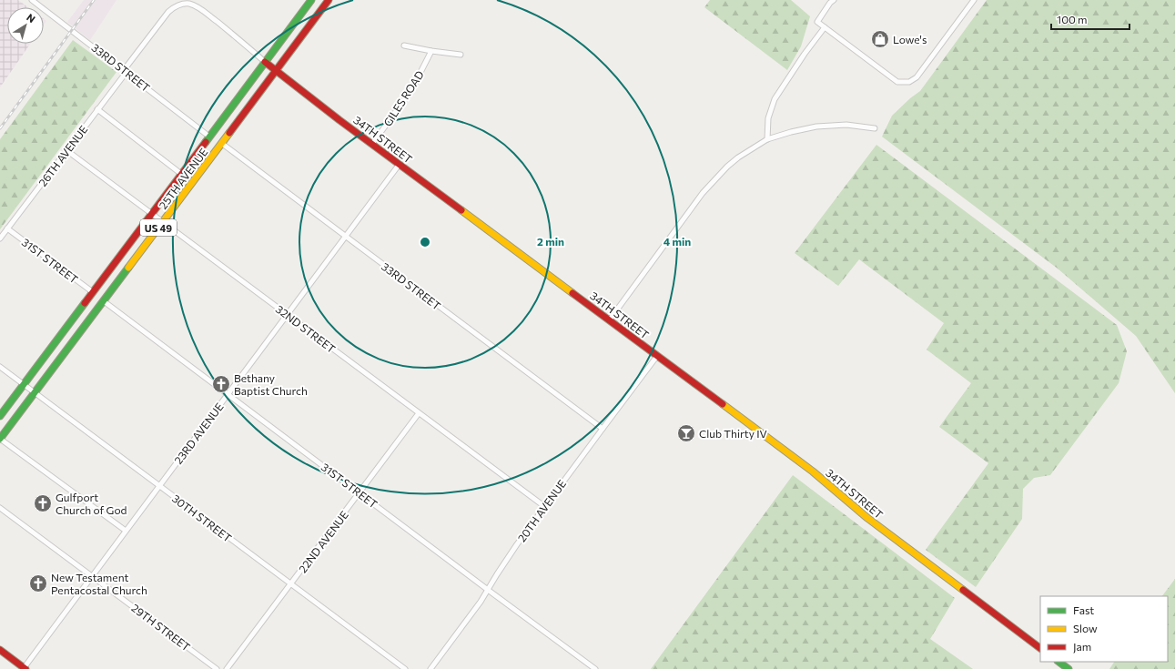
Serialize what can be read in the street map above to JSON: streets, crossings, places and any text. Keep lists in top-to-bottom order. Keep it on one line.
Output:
{"streets":{"main road":["34TH STREET","25TH AVENUE","US 49"],"street":["33RD STREET","GILES ROAD","26TH AVENUE","31ST STREET","32ND STREET","23RD AVENUE","20TH AVENUE","30TH STREET","22ND AVENUE","29TH STREET"]},"crossings":[["33RD STREET","26TH AVENUE"],["33RD STREET","25TH AVENUE"],["33RD STREET","23RD AVENUE"],["33RD STREET","20TH AVENUE"],["GILES ROAD","34TH STREET"],["34TH STREET","26TH AVENUE"],["34TH STREET","25TH AVENUE"],["34TH STREET","23RD AVENUE"],["34TH STREET","20TH AVENUE"],["26TH AVENUE","31ST STREET"],["26TH AVENUE","32ND STREET"],["25TH AVENUE","31ST STREET"],["25TH AVENUE","32ND STREET"],["25TH AVENUE","30TH STREET"],["31ST STREET","23RD AVENUE"],["31ST STREET","20TH AVENUE"],["31ST STREET","22ND AVENUE"],["32ND STREET","23RD AVENUE"],["32ND STREET","20TH AVENUE"],["32ND STREET","22ND AVENUE"],["23RD AVENUE","30TH STREET"],["23RD AVENUE","29TH STREET"],["30TH STREET","22ND AVENUE"]],"places":{"shop":["Lowe's"],"church":["Bethany Baptist Church","Gulfport Church of God","New Testament Pentacostal Church"],"bar":["Club Thirty IV"]},"legend":["Fast","Slow","Jam"],"scale_bar":"100 m","north":"top right","rings":["2 min","4 min"]}
